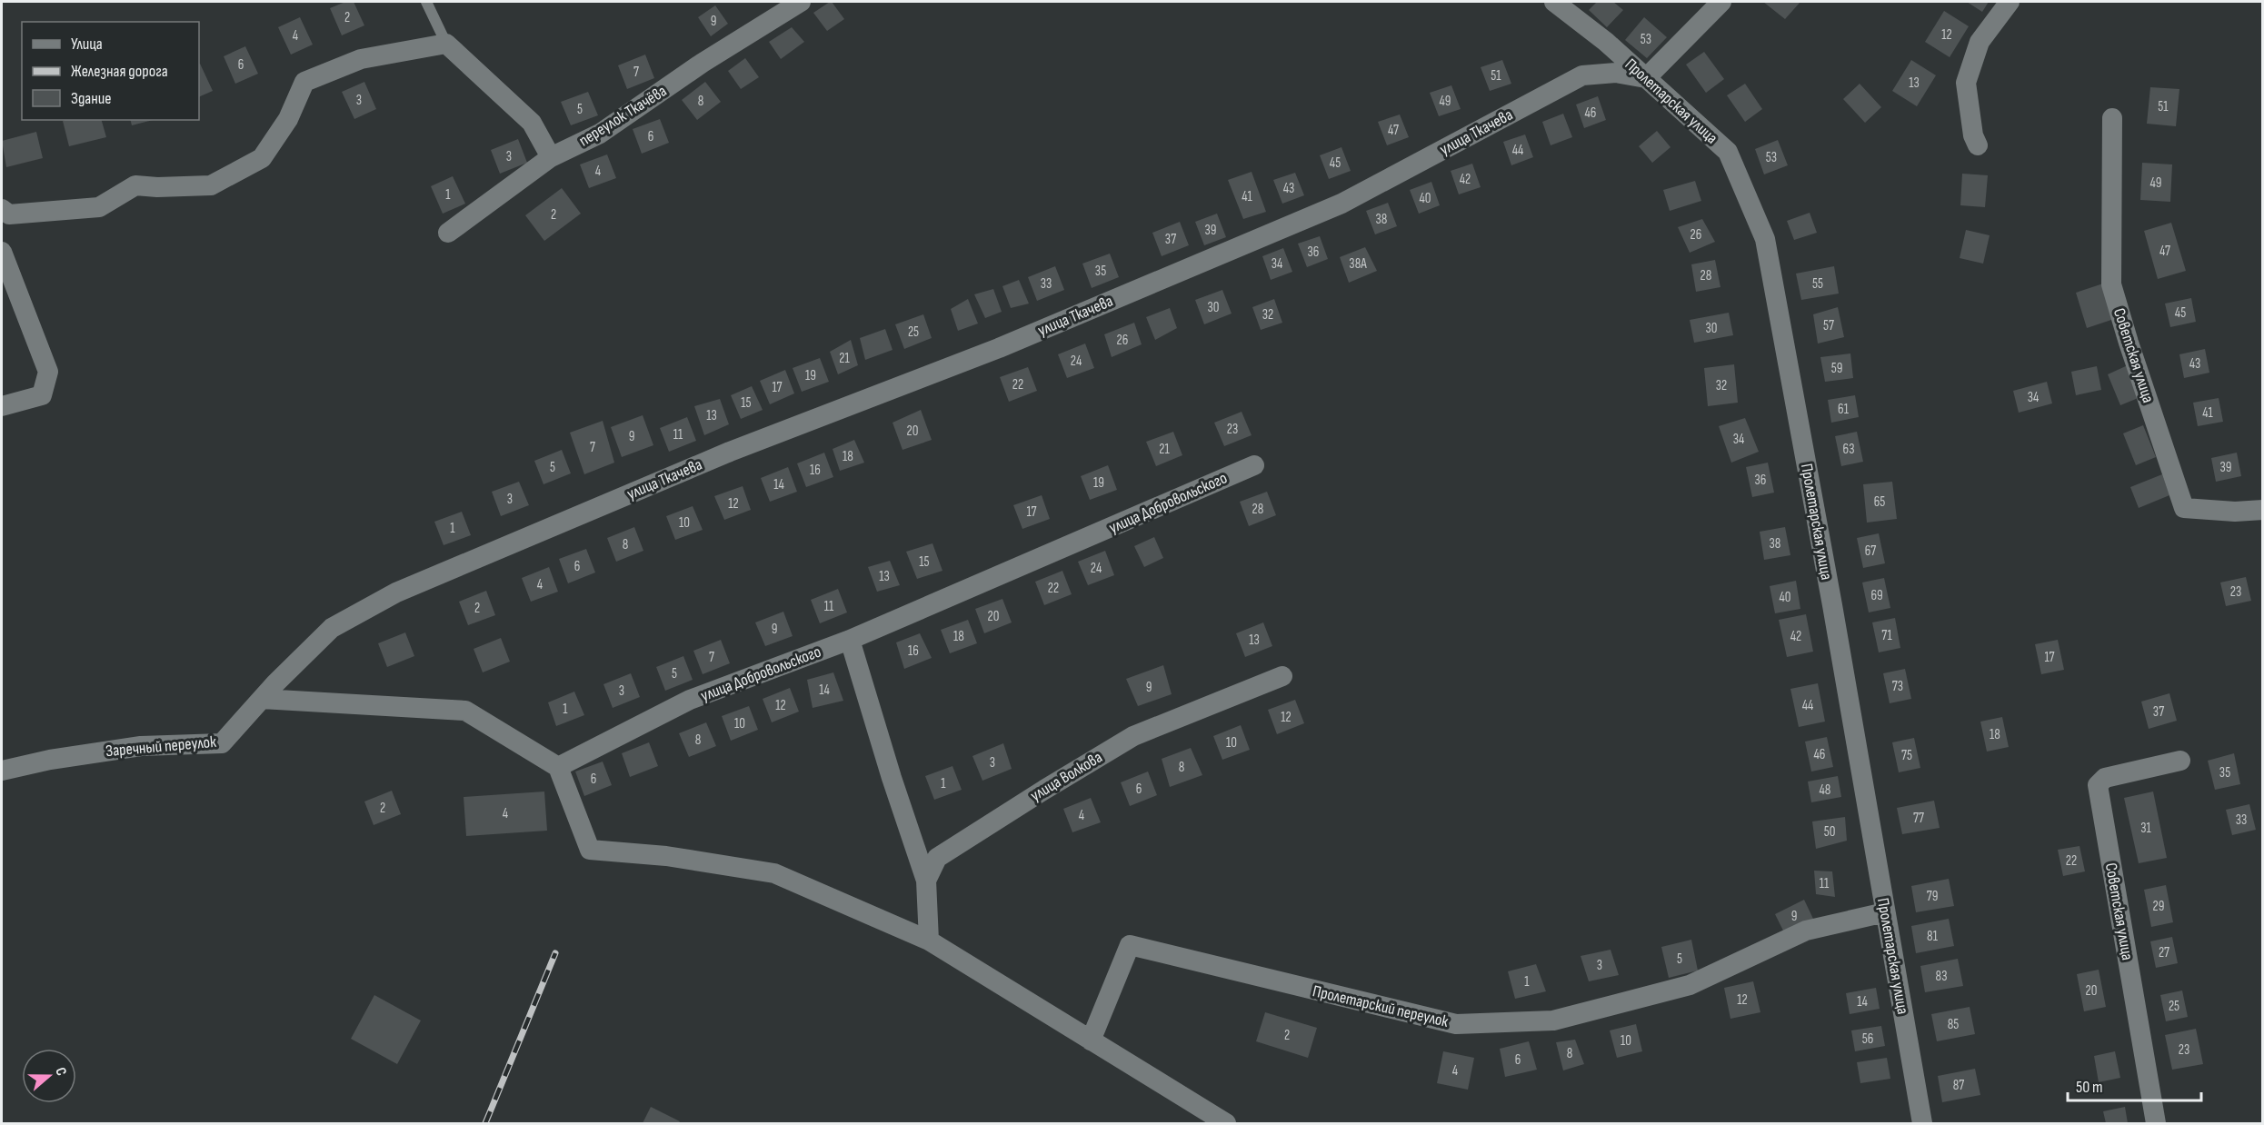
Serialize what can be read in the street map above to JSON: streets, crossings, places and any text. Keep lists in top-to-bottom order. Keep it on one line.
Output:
{"streets":{"street":["Пролетарская улица","переулок Ткачёва","улица Ткачева","Советская улица","улица Добровольского","Заречный переулок","улица Волкова","Пролетарский переулок"]},"crossings":[["Пролетарская улица","улица Ткачева"],["Пролетарская улица","Пролетарский переулок"],["улица Ткачева","Заречный переулок"]],"house_numbers":["2","9","12","4","53","6","7","51","13","3","8","49","51","5","46","47","6","44","3","53","45","4","42","49","43","1","41","40","2","38","39","26","37","47","36","34","38А","35","28","33","55","30","45","32","57","30","25","26","21","24","43","59","19","22","32","17","34","15","61","41","13","23","20","11","9","34","7","21","63","18","5","39","16","36","19","14","3","65","12","28","17","10","1","38","8","67","15","6","24","13","4","22","23","69","40","11","2","20","9","71","18","42","13","16","7","17","5","73","9","14","3","12","44","1","37","12","10","18","8","10","46","75","3","8","35","6","1","6","48","2","4","4","77","33","31","50","22","11","79","29","9","81","27","5","3","83","1","20","12","14","25","85","2","56","10","23","8","6","4","87"],"legend":["Улица","Железная дорога","Здание"],"scale_bar":"50 m","north":"right"}
